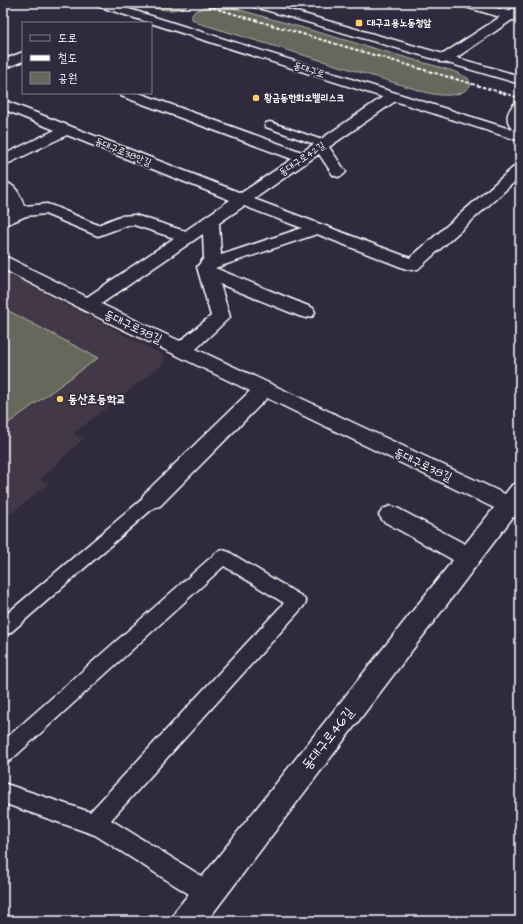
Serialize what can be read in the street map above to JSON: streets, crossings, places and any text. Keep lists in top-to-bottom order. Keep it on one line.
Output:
{"streets":{"street":["동대구로","동대구로38안길","동대구로42길","동대구로38길","동대구로46길"]},"crossings":[["동대구로","동대구로42길"],["동대구로38안길","동대구로42길"],["동대구로42길","동대구로38길"],["동대구로38길","동대구로46길"]],"places":{"transit":["대구고용노동청앞"],"other":["황금동한화오벨리스크","동산초등학교"]},"legend":["도로","철도","공원"]}
